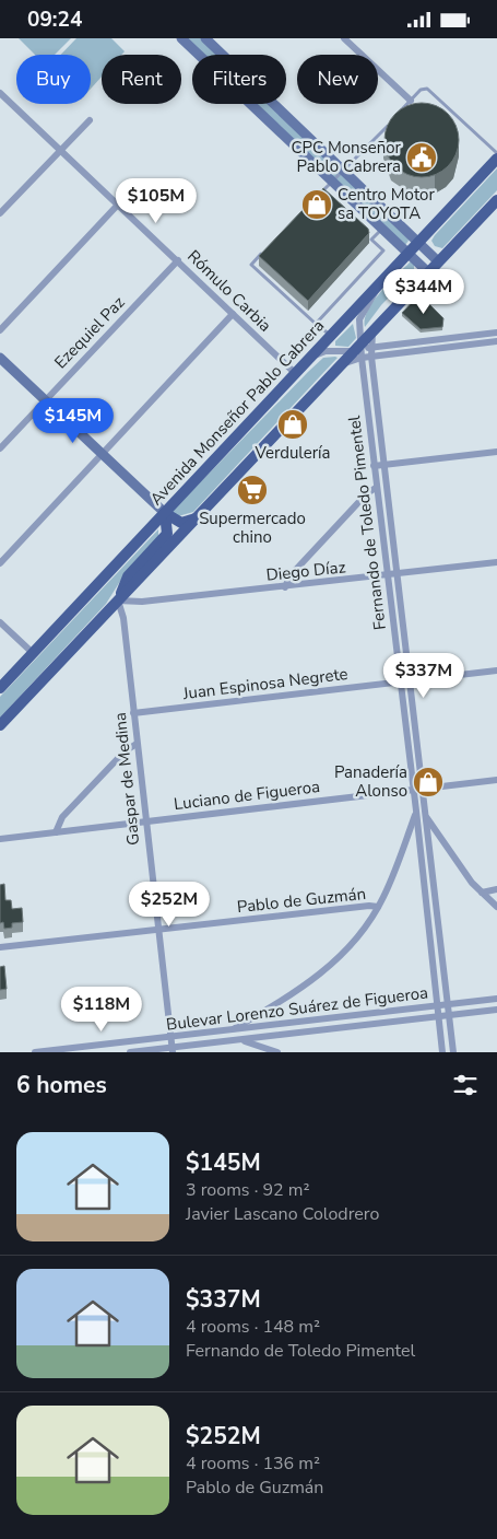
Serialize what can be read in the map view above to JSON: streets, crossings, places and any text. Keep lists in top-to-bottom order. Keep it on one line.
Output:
{"streets":{"main road":["Avenida Monseñor Pablo Cabrera"],"street":["Rómulo Carbia","Ezequiel Paz","Fernando de Toledo Pimentel","Diego Díaz","Juan Espinosa Negrete","Gaspar de Medina","Luciano de Figueroa","Pablo de Guzmán","Bulevar Lorenzo Suárez de Figueroa"]},"crossings":[["Rómulo Carbia","Ezequiel Paz"],["Rómulo Carbia","Avenida Monseñor Pablo Cabrera"],["Avenida Monseñor Pablo Cabrera","Fernando de Toledo Pimentel"],["Fernando de Toledo Pimentel","Diego Díaz"],["Fernando de Toledo Pimentel","Juan Espinosa Negrete"],["Fernando de Toledo Pimentel","Luciano de Figueroa"],["Fernando de Toledo Pimentel","Bulevar Lorenzo Suárez de Figueroa"],["Diego Díaz","Gaspar de Medina"],["Juan Espinosa Negrete","Gaspar de Medina"],["Gaspar de Medina","Luciano de Figueroa"],["Gaspar de Medina","Pablo de Guzmán"],["Gaspar de Medina","Bulevar Lorenzo Suárez de Figueroa"]],"places":{"public building":["CPC Monseñor Pablo Cabrera"],"shop":["Centro Motor sa TOYOTA","Verdulería","Panadería Alonso"],"supermarket":["Supermercado chino"]},"page":{"status":"09:24","chip":["Buy","Rent","Filters","New"],"price":["$105M","$344M","$145M","$337M","$252M","$118M"],"heading":"6 homes","list":[{"name":"$145M","note":"3 rooms · 92 m² · Javier Lascano Colodrero"},{"name":"$337M","note":"4 rooms · 148 m² · Fernando de Toledo Pimentel"},{"name":"$252M","note":"4 rooms · 136 m² · Pablo de Guzmán"}]}}
